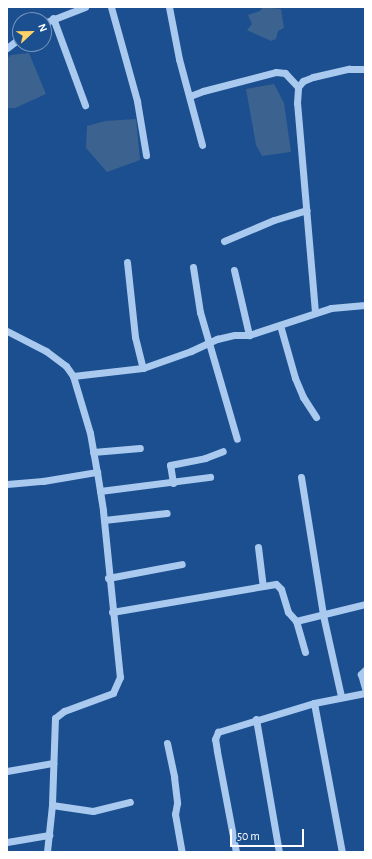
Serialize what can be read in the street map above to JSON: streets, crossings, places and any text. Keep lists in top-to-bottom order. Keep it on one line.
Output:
{"scale_bar":"50 m","north":"right"}
